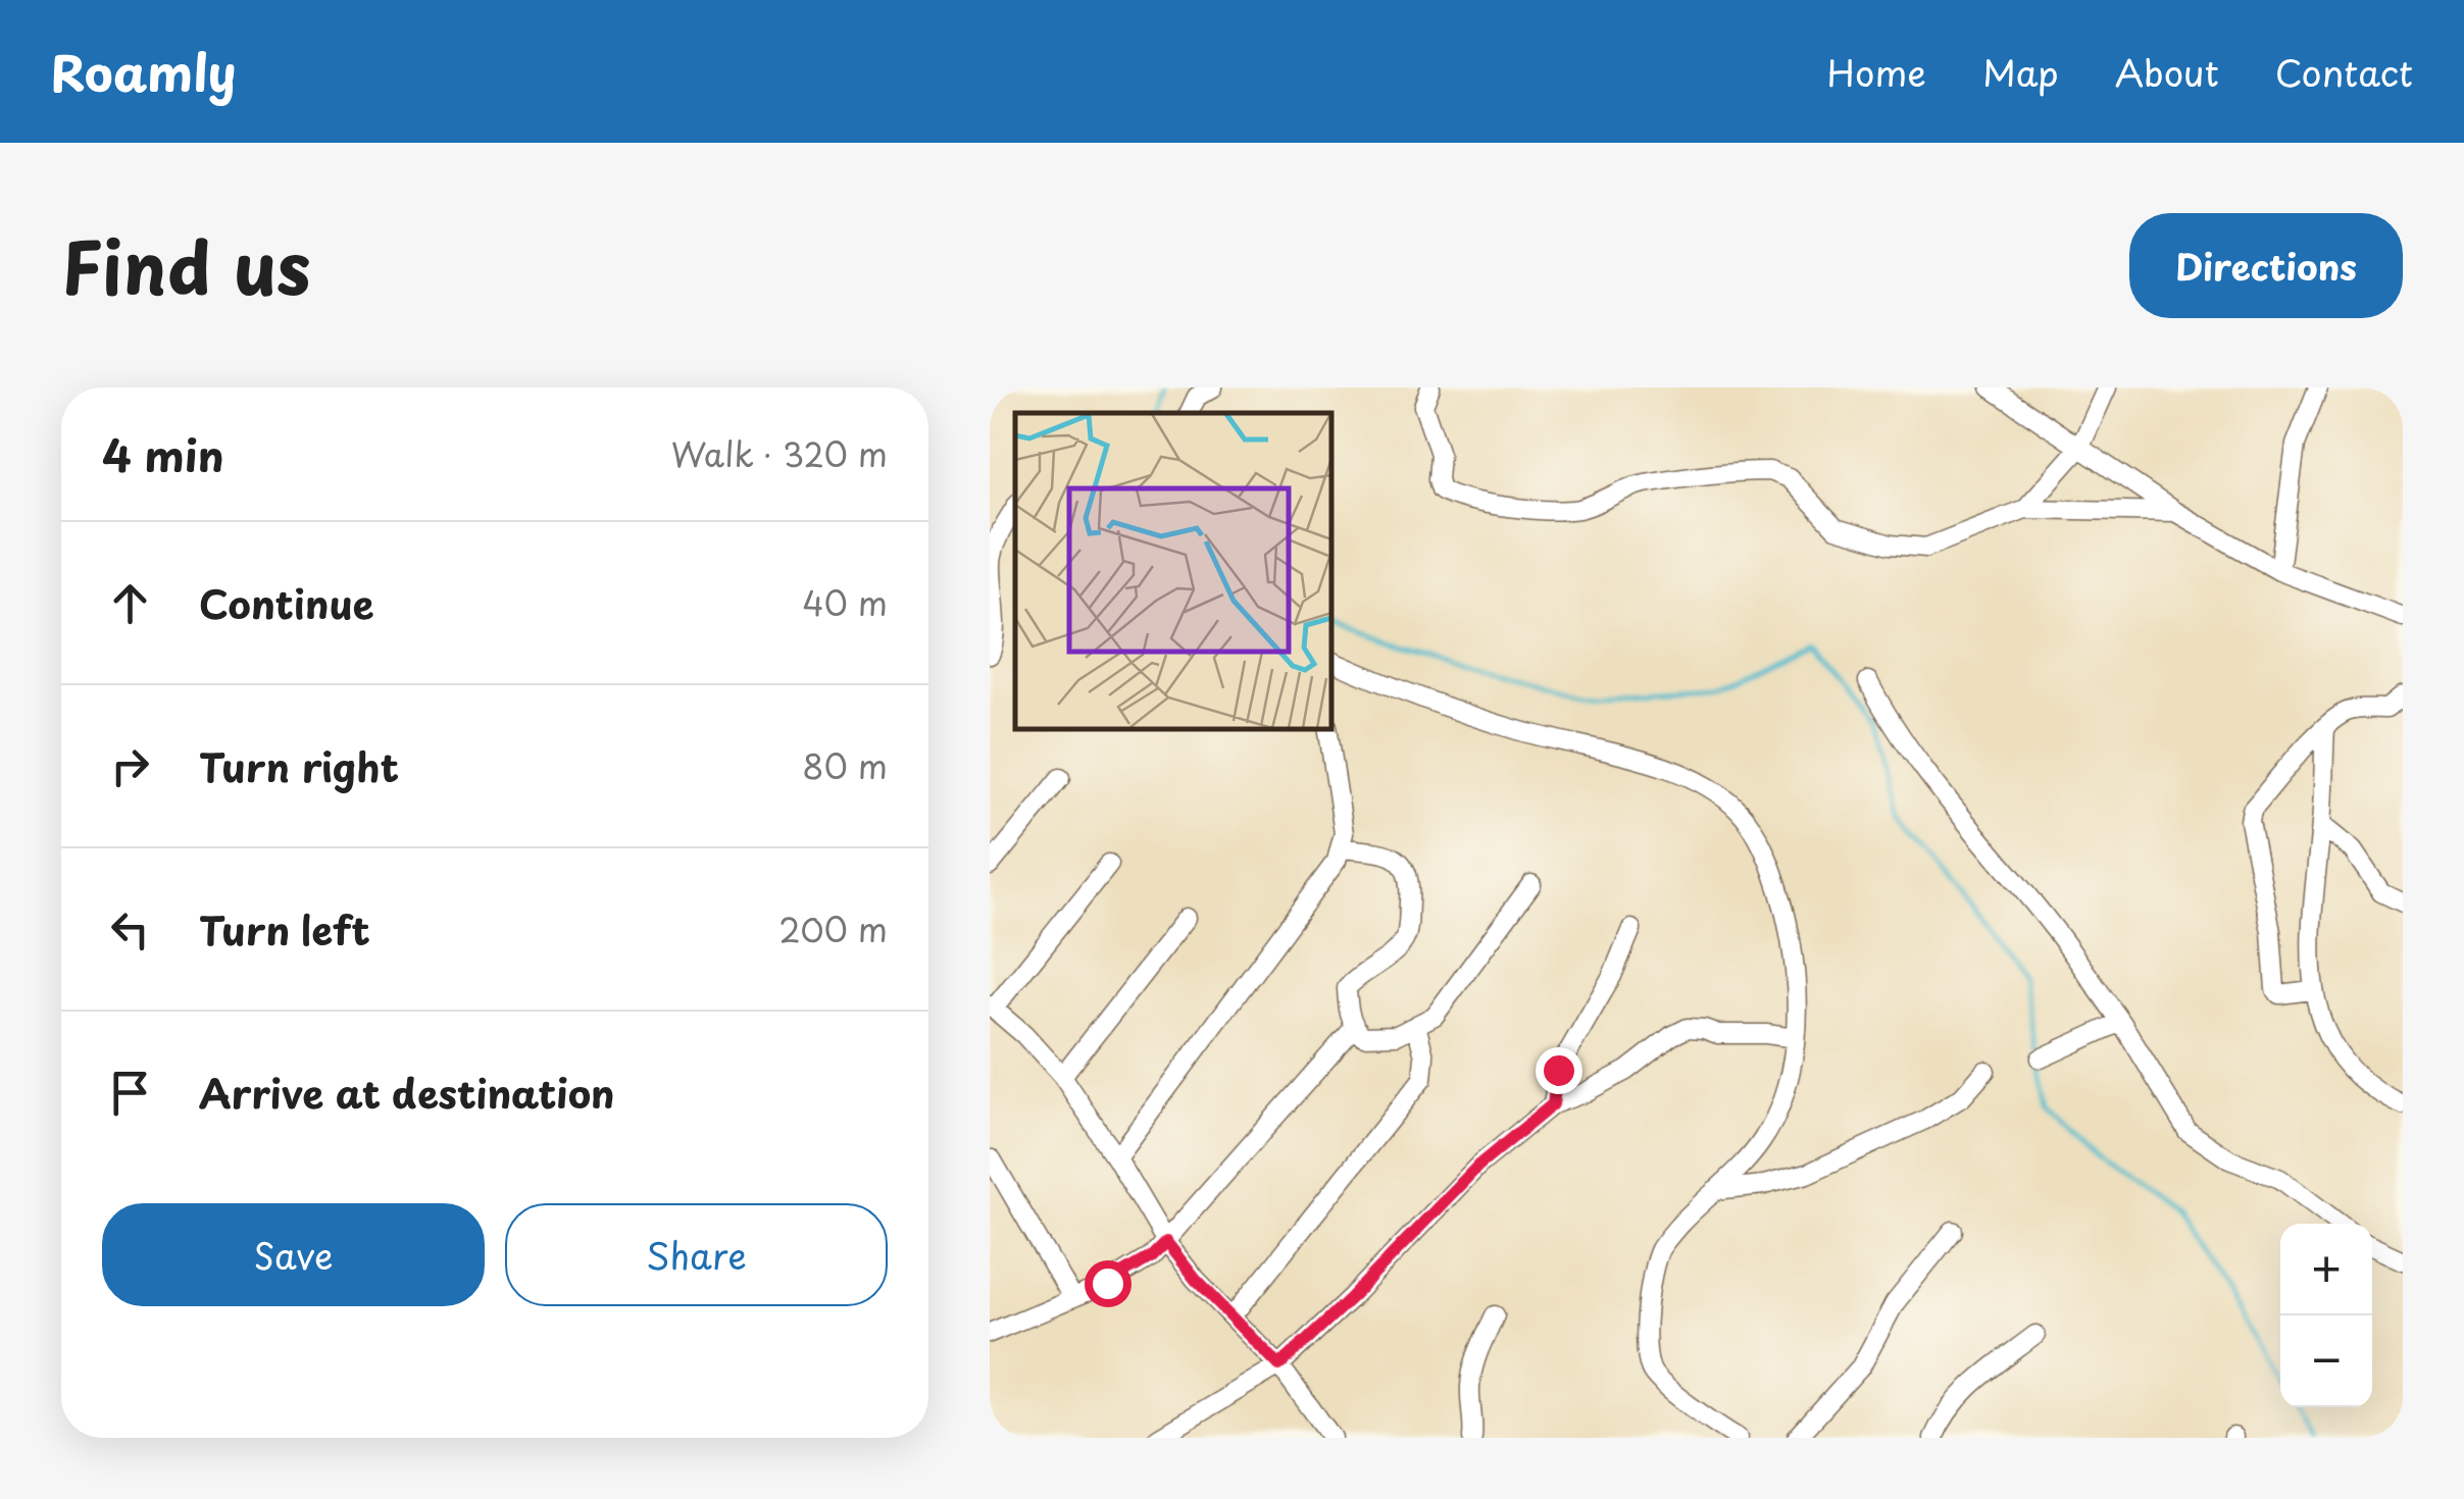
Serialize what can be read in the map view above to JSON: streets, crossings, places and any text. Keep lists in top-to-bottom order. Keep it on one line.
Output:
{"page":{"header":"Roamly","nav":["Home","Map","About","Contact"],"title":"Find us","buttons":["Directions",["Save","Share"]],"heading":["4 min","Walk · 320 m"],"list":[["Continue","40 m"],["Turn right","80 m"],["Turn left","200 m"],"Arrive at destination"],"map_buttons":["+","−"]}}
